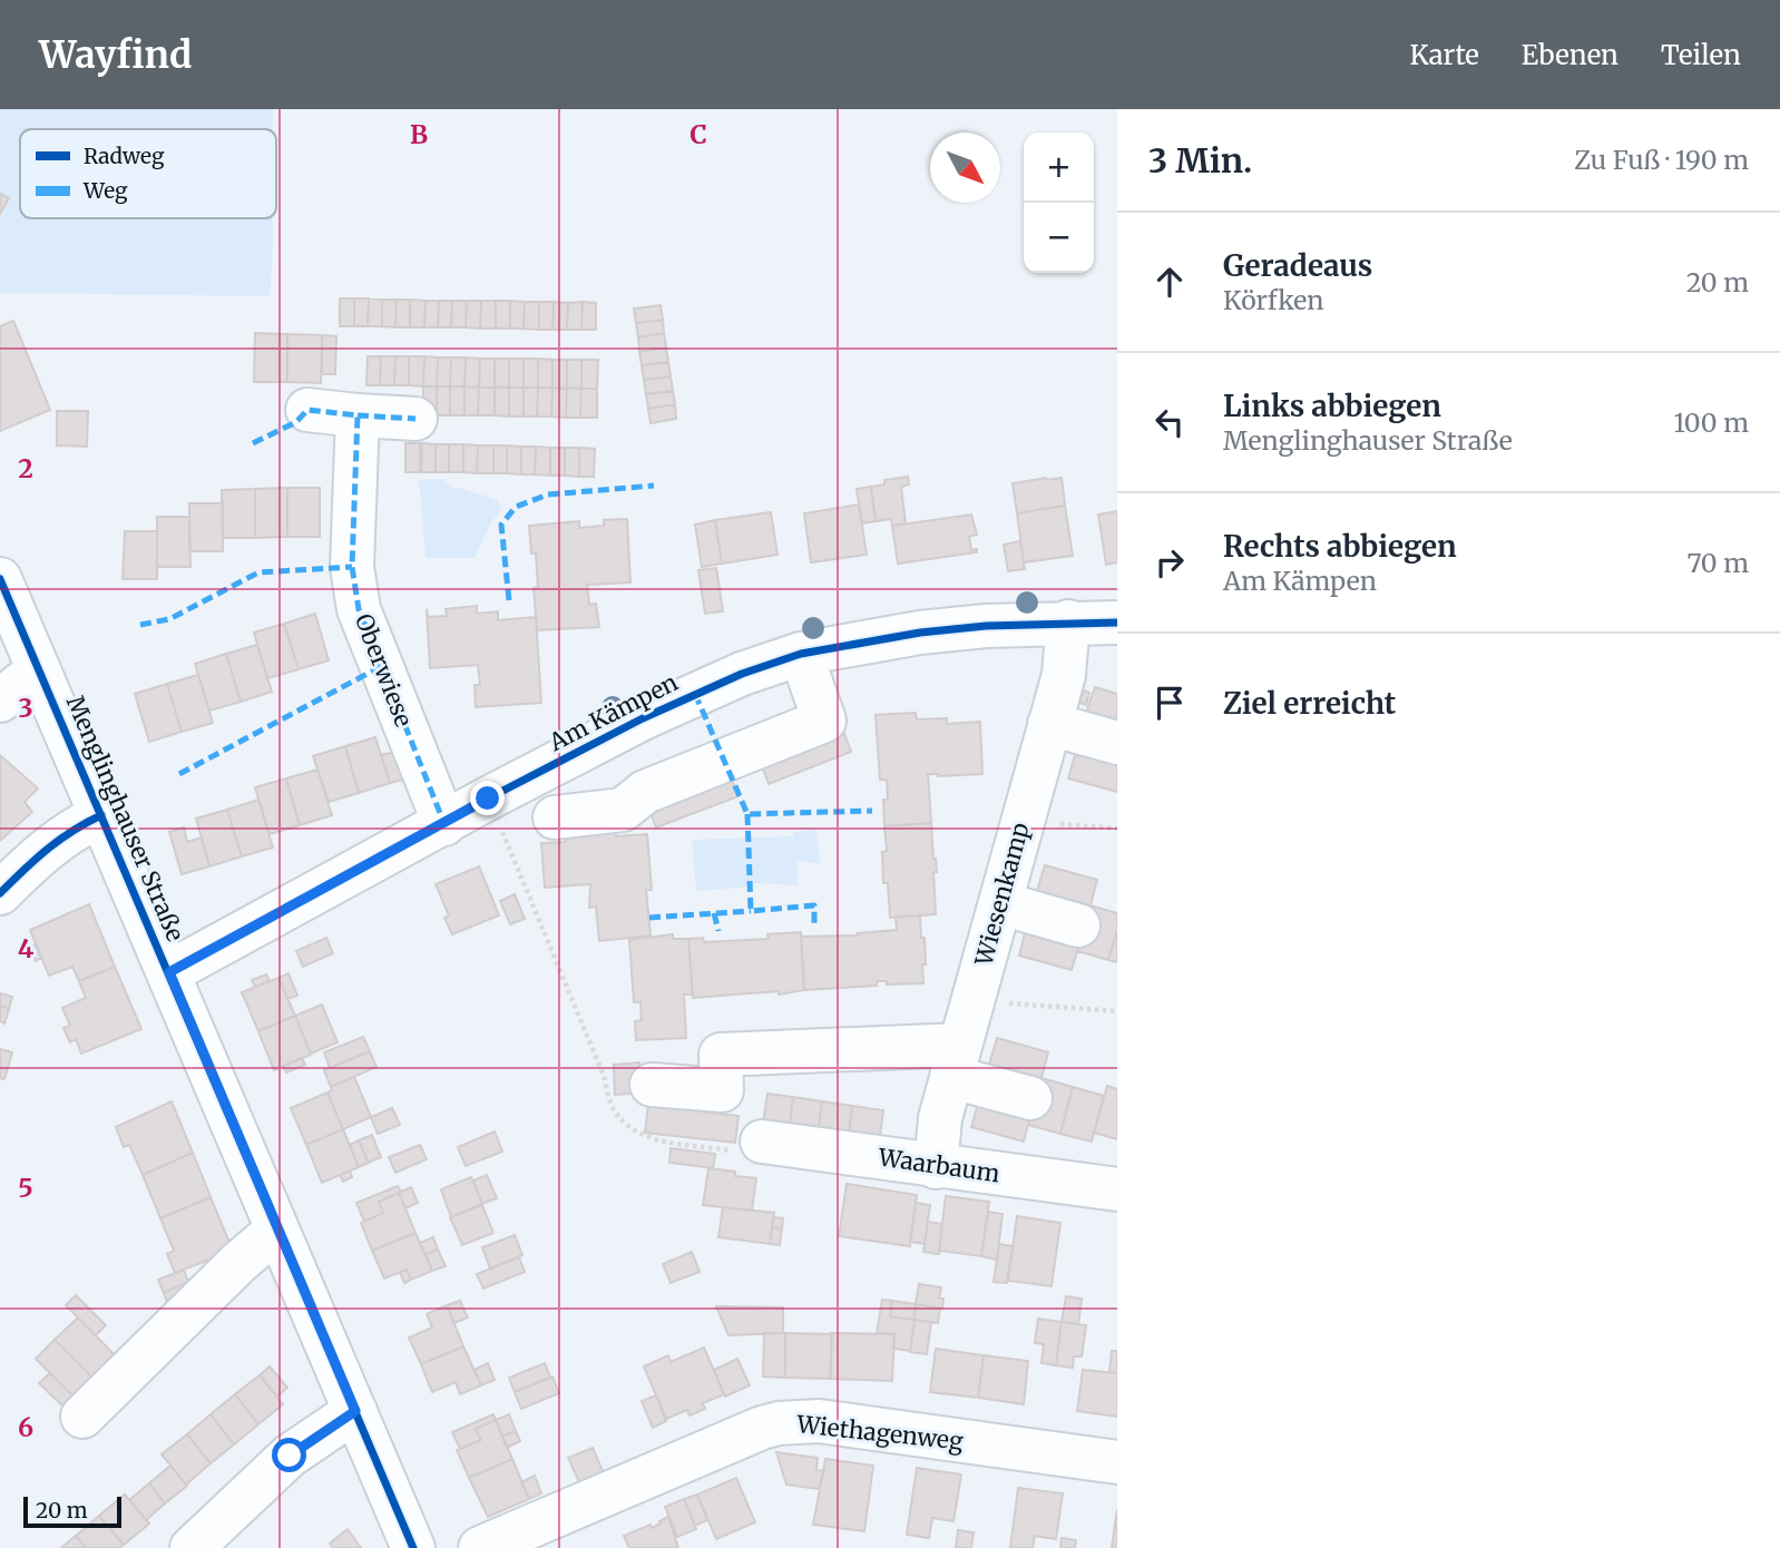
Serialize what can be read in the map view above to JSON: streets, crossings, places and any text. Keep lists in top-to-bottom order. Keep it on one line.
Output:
{"streets":{"street":["Oberwiese","Am Kämpen","Menglinghauser Straße","Wiesenkamp","Waarbaum","Wiethagenweg"]},"crossings":[["Oberwiese","Am Kämpen"],["Am Kämpen","Menglinghauser Straße"],["Am Kämpen","Wiesenkamp"],["Wiesenkamp","Waarbaum"]],"legend":["Radweg","Weg"],"scale_bar":"20 m","north":"bottom right","page":{"header":"Wayfind","nav":["Karte","Ebenen","Teilen"],"heading":["3 Min.","Zu Fuß · 190 m"],"map_buttons":["+","−"],"list":[["Geradeaus","Körfken","20 m"],["Links abbiegen","Menglinghauser Straße","100 m"],["Rechts abbiegen","Am Kämpen","70 m"],"Ziel erreicht"],"scale":"20 m"},"grid":{"columns":["B","C"],"rows":["2","3","4","5","6"]}}
